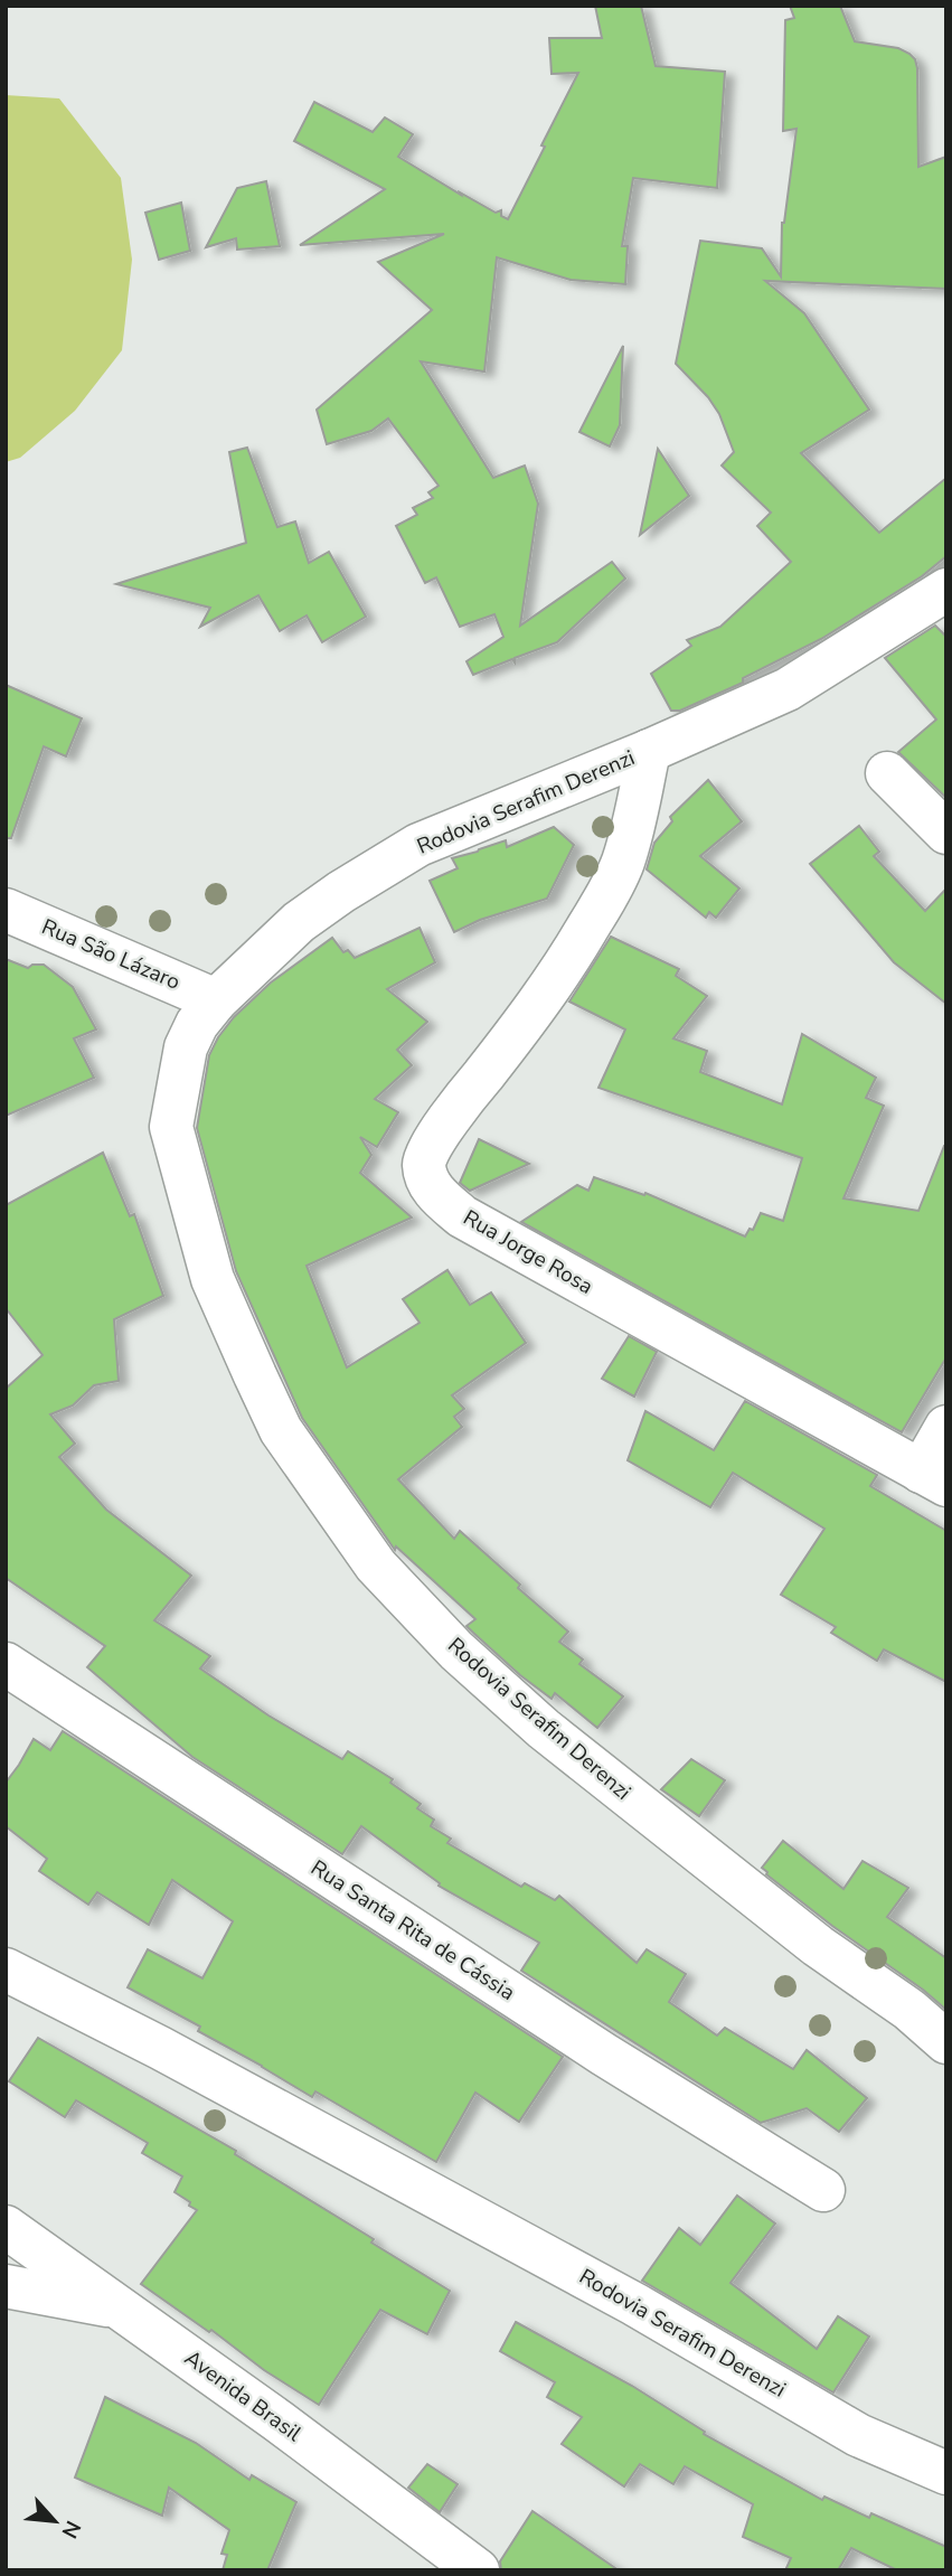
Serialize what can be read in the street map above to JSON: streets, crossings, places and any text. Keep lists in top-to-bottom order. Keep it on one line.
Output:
{"streets":{"main road":["Rodovia Serafim Derenzi","Rua São Lázaro","Rua Jorge Rosa","Rua Santa Rita de Cássia","Avenida Brasil"]},"crossings":[["Rodovia Serafim Derenzi","Rua São Lázaro"],["Rodovia Serafim Derenzi","Rua Jorge Rosa"]],"north":"bottom right"}
